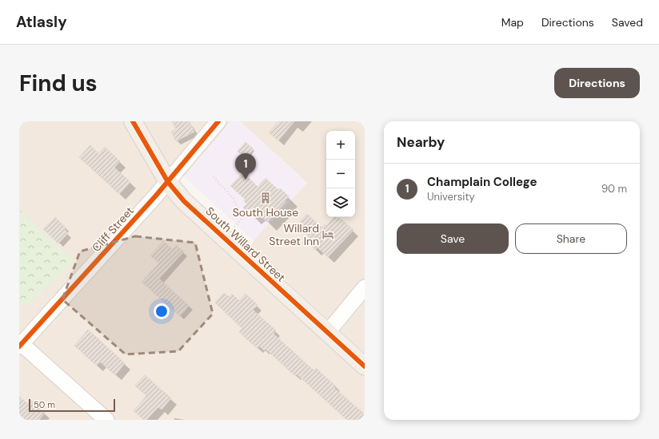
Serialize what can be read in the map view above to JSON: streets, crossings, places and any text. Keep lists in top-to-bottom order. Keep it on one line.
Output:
{"streets":{"main road":["South Willard Street"],"street":["Cliff Street"]},"crossings":[["Cliff Street","South Willard Street"]],"places":{"building":["South House"],"hotel":["Willard Street Inn"]},"scale_bar":"50 m","page":{"header":"Atlasly","nav":["Map","Directions","Saved"],"buttons":["Directions",["Save","Share"]],"title":"Find us","heading":"Nearby","map_buttons":["+","−"],"pins":"1","list":[{"mark":"1","name":"Champlain College","note":"University","value":"90 m"}],"scale":"50 m"}}
